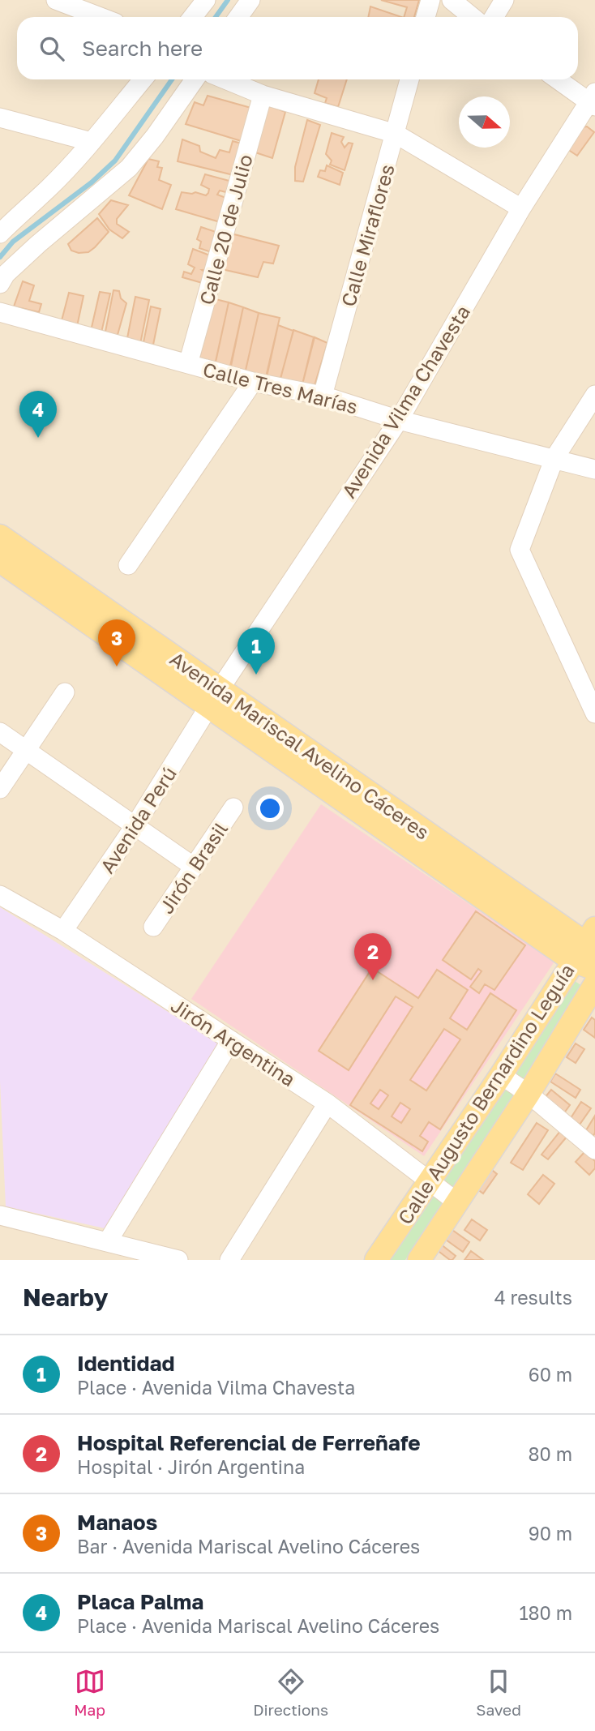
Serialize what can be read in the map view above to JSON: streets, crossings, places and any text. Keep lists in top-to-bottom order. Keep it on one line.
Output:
{"streets":{"main road":["Avenida Mariscal Avelino Cáceres","Calle Augusto Bernardino Leguía"],"street":["Calle 20 de Julio","Calle Miraflores","Calle Tres Marías","Avenida Vilma Chavesta","Avenida Perú","Jirón Brasil","Jirón Argentina"]},"crossings":[["Calle 20 de Julio","Calle Tres Marías"],["Calle Miraflores","Calle Tres Marías"],["Calle Tres Marías","Avenida Vilma Chavesta"],["Avenida Vilma Chavesta","Avenida Mariscal Avelino Cáceres"],["Avenida Vilma Chavesta","Avenida Perú"],["Avenida Mariscal Avelino Cáceres","Avenida Perú"],["Avenida Mariscal Avelino Cáceres","Calle Augusto Bernardino Leguía"],["Avenida Perú","Jirón Argentina"],["Jirón Argentina","Calle Augusto Bernardino Leguía"]],"north":"right","page":{"search":"Search here","pins":["4","3","1","2"],"heading":["Nearby","4 results"],"list":[{"mark":"1","name":"Identidad","note":"Place · Avenida Vilma Chavesta","value":"60 m"},{"mark":"2","name":"Hospital Referencial de Ferreñafe","note":"Hospital · Jirón Argentina","value":"80 m"},{"mark":"3","name":"Manaos","note":"Bar · Avenida Mariscal Avelino Cáceres","value":"90 m"},{"mark":"4","name":"Placa Palma","note":"Place · Avenida Mariscal Avelino Cáceres","value":"180 m"}],"nav":["Map","Directions","Saved"]}}
